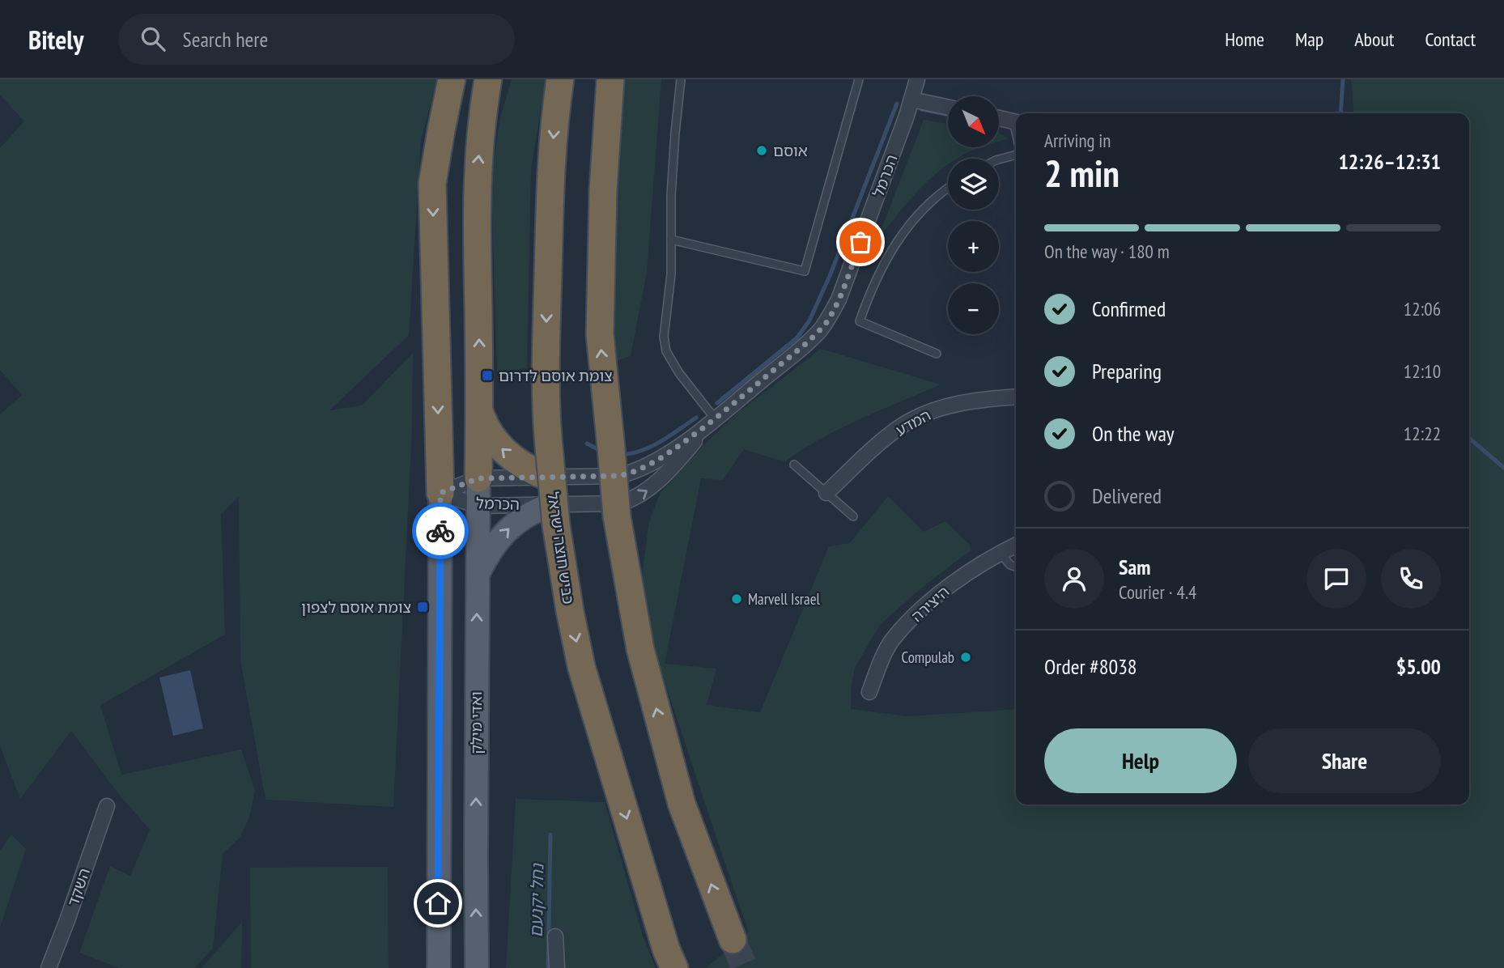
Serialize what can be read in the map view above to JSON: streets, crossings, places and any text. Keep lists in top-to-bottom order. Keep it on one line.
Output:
{"streets":{"highway":["כביש חוצה ישראל"],"main road":["ואדי מילק"],"street":["הכרמל","המדע","היצירה","השקד"]},"crossings":[["הכרמל","כביש חוצה ישראל"],["הכרמל","ואדי מילק"]],"water":["נחל יקנעם"],"places":{"other":["אוסם","Marvell Israel","Compulab"],"transit":["צומת אוסם לדרום","צומת אוסם לצפון"]},"north":"bottom right","page":{"header":"Bitely","search":"Search here","nav":["Home","Map","About","Contact"],"map_buttons":["+","−"],"heading":["2 min","Arriving in","12:26–12:31"],"panel":["Sam","Courier · 4.4","Order #8038","$5.00"],"bar":"On the way · 180 m","list":[["Confirmed","12:06"],["Preparing","12:10"],["On the way","12:22"],"Delivered"],"buttons":["Help","Share"]}}
